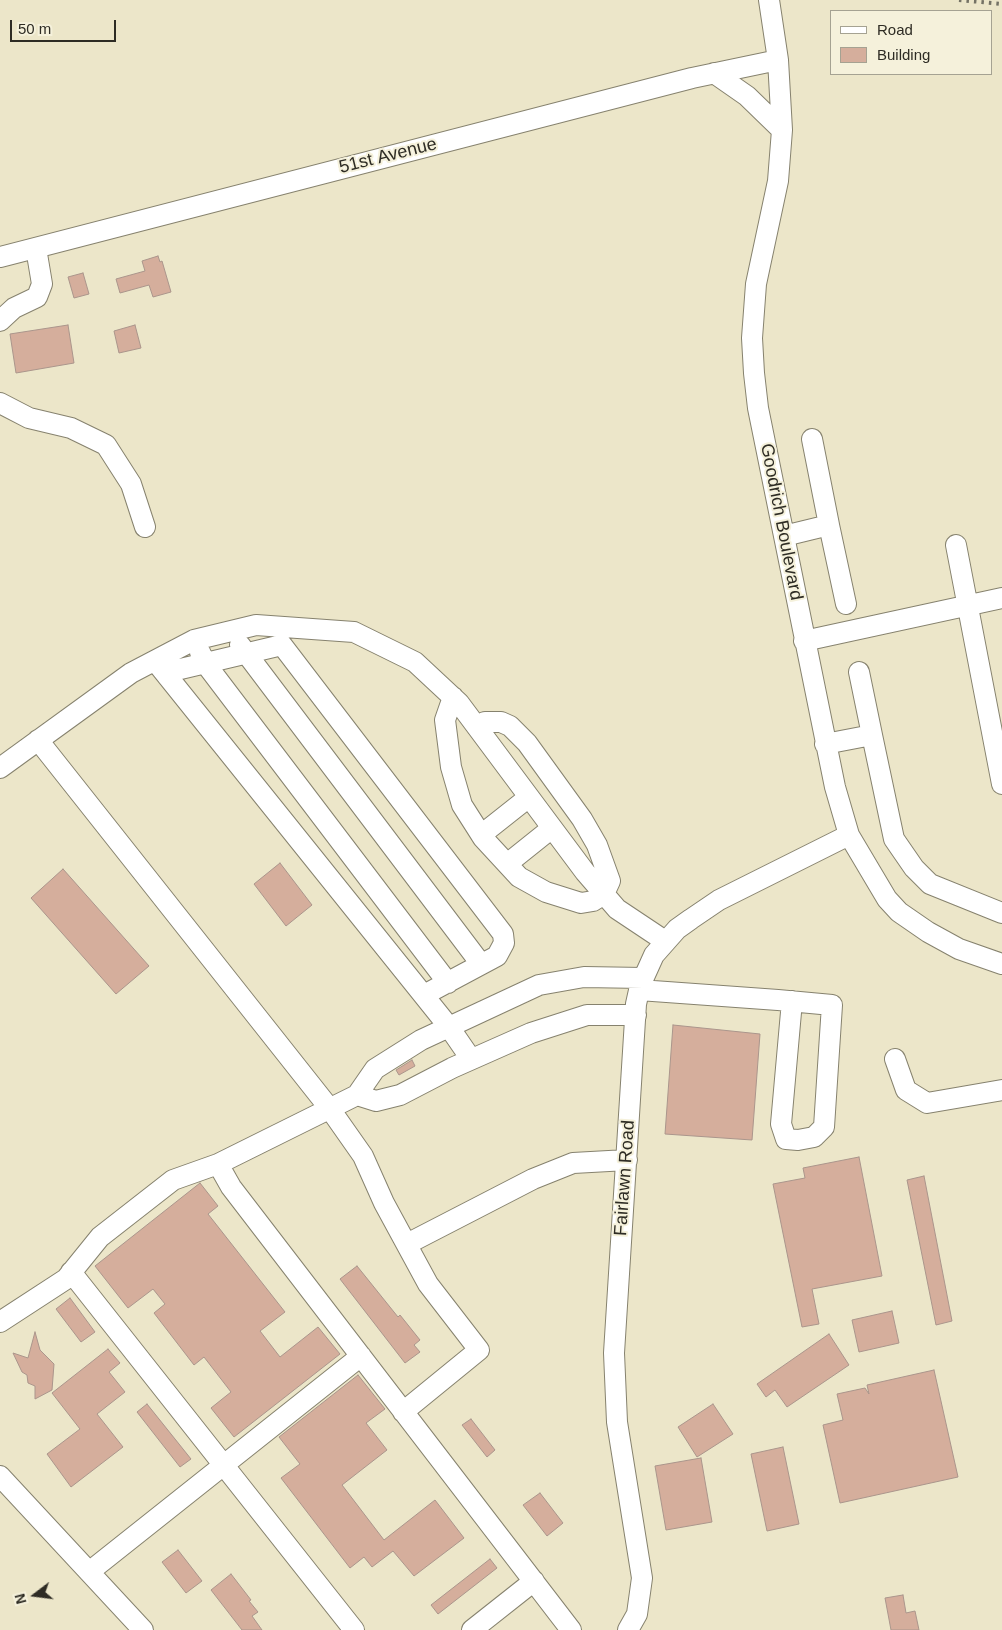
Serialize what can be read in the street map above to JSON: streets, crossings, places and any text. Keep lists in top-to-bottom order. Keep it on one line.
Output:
{"streets":{"street":["51st Avenue","Goodrich Boulevard","Fairlawn Road"]},"crossings":[["51st Avenue","Goodrich Boulevard"],["Goodrich Boulevard","Fairlawn Road"]],"legend":["Road","Building"],"scale_bar":"50 m","north":"left"}
